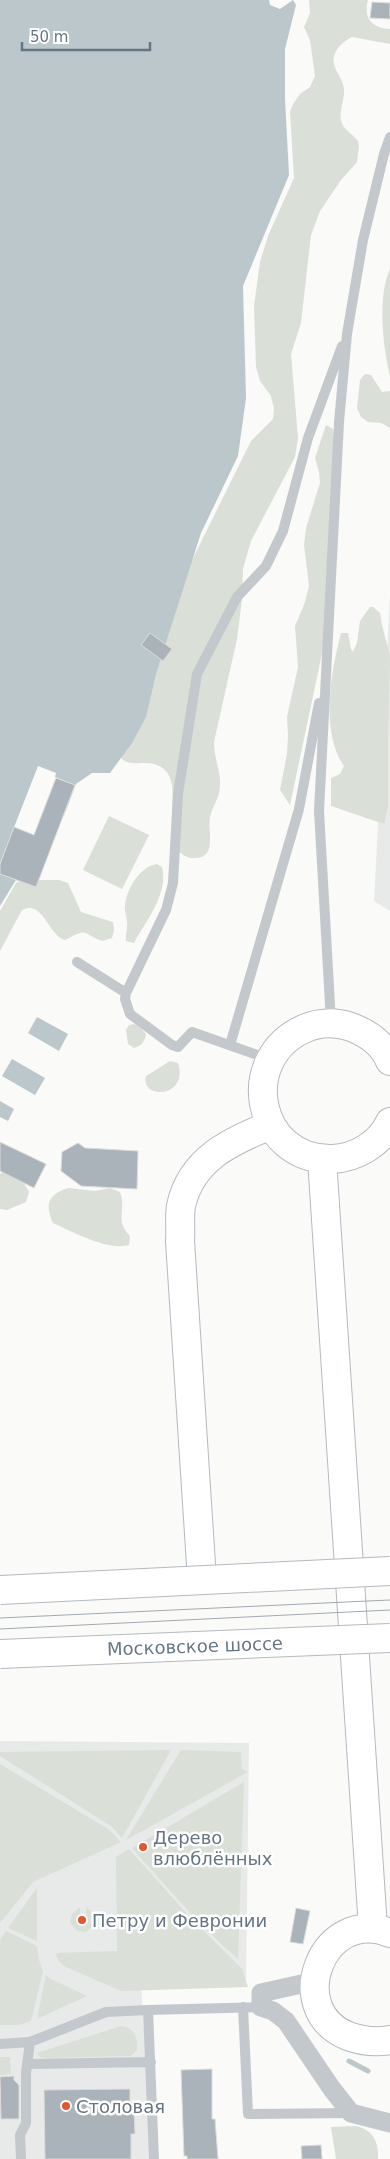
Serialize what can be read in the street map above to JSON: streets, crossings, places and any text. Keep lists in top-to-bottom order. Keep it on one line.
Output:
{"streets":{"street":["Московское шоссе"]},"places":["Дерево влюблённых","Петру и Февронии","Столовая"],"scale_bar":"50 m"}
